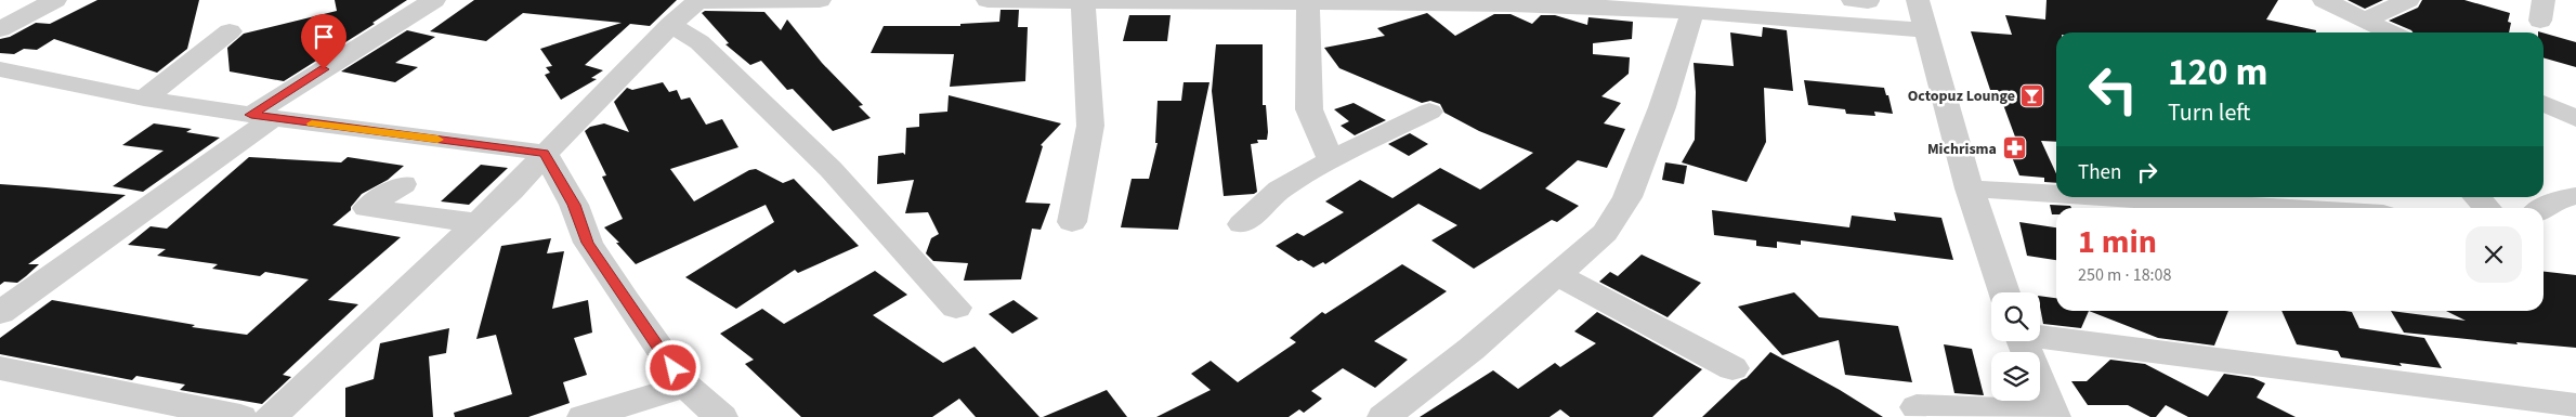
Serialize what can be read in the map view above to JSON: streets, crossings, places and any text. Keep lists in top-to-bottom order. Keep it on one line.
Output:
{"places":{"bar":["Octopuz Lounge"],"pharmacy":["Michrisma"]},"page":{"turn":["120 m","Turn left"],"then":"Then","heading":["1 min","250 m · 18:08"]}}
